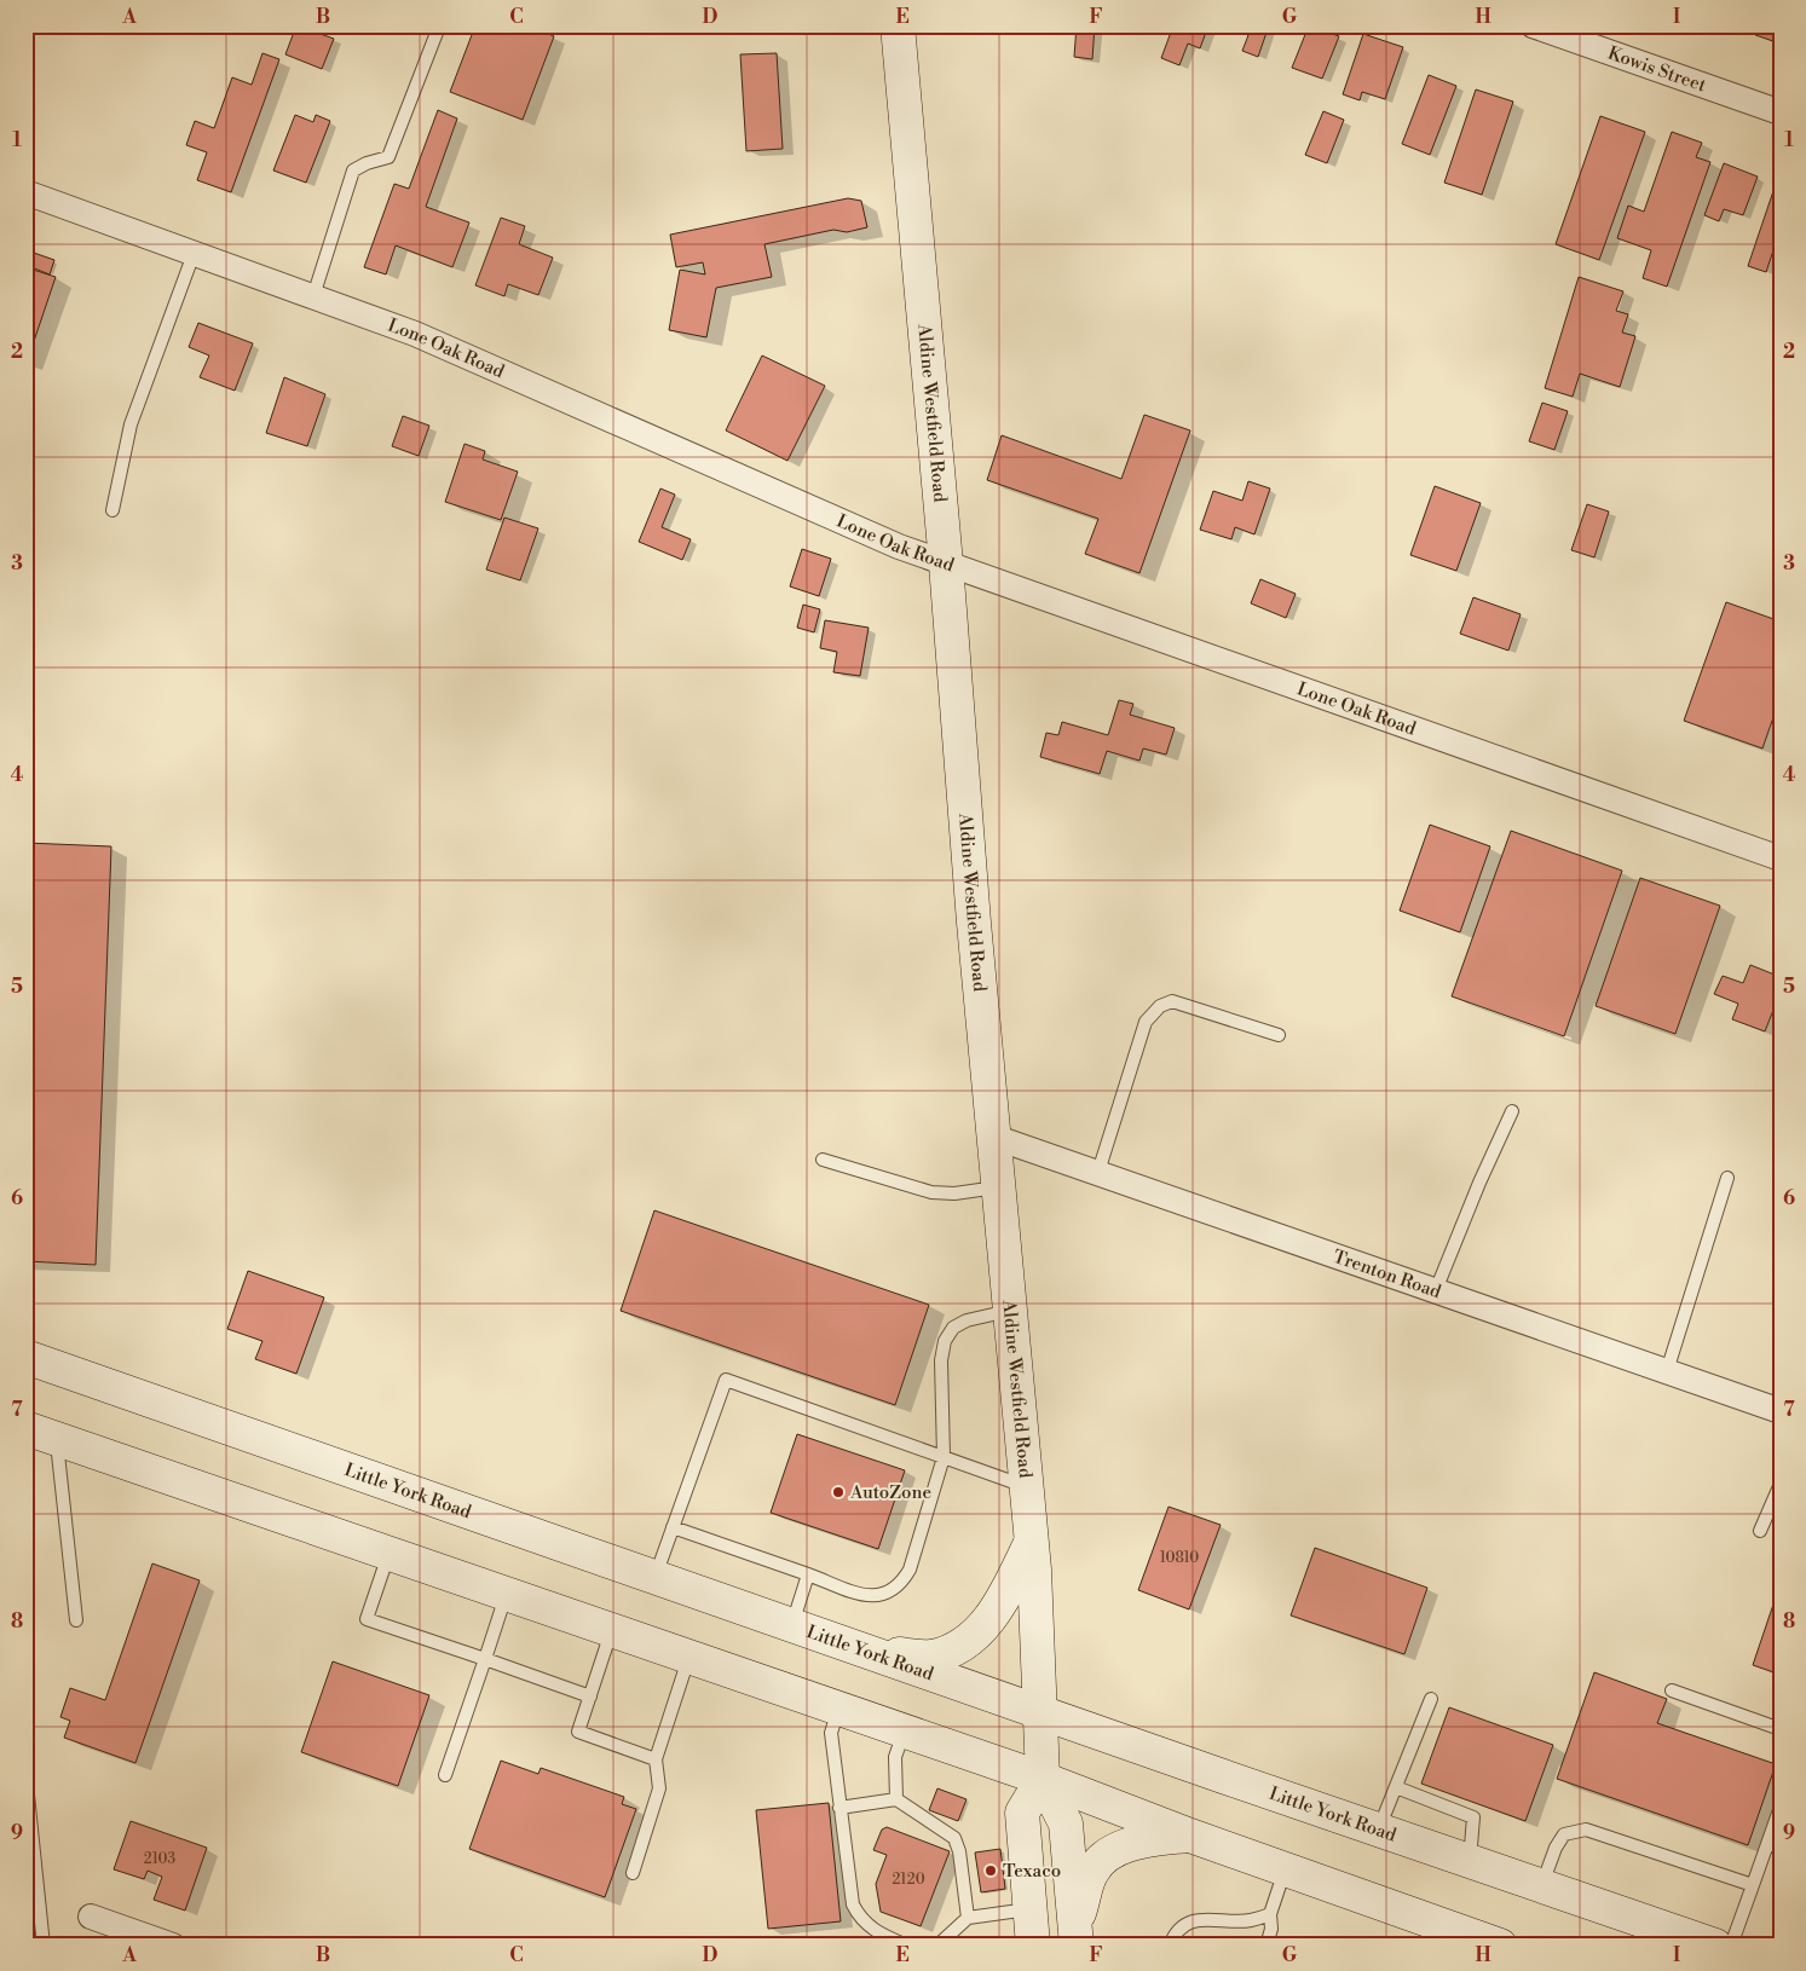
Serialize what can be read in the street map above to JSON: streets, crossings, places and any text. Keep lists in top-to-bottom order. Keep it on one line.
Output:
{"streets":{"main road":["Aldine Westfield Road","Little York Road"],"street":["Kowis Street","Lone Oak Road","Trenton Road"]},"crossings":[["Lone Oak Road","Aldine Westfield Road"],["Aldine Westfield Road","Trenton Road"],["Aldine Westfield Road","Little York Road"]],"places":["AutoZone","Texaco"],"house_numbers":["10810","2103","2120"],"grid":{"columns":["A","B","C","D","E","F","G","H","I"],"rows":["1","2","3","4","5","6","7","8","9"]}}
